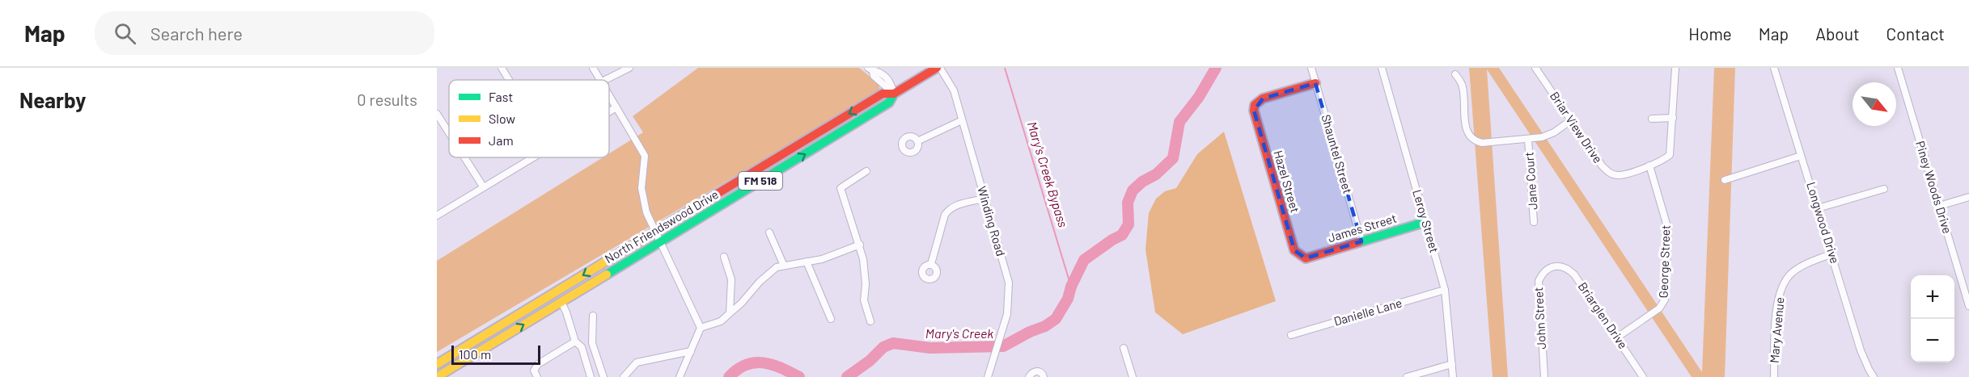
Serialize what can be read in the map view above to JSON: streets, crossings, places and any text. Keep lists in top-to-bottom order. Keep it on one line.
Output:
{"streets":{"main road":["FM 518","Hazel Street","North Friendswood Drive","James Street"],"street":["Briar View Drive","Shauntel Street","Jane Court","Piney Woods Drive","Winding Road","Leroy Street","Longwood Drive","George Street","Danielle Lane","Briarglen Drive","John Street","Mary Avenue"]},"crossings":[["Briar View Drive","George Street"],["Shauntel Street","Hazel Street"],["Shauntel Street","James Street"],["Hazel Street","James Street"],["Leroy Street","James Street"],["Leroy Street","Danielle Lane"],["Longwood Drive","Mary Avenue"],["George Street","Briarglen Drive"],["Briarglen Drive","John Street"]],"water":["Mary's Creek Bypass","Mary's Creek"],"legend":["Fast","Slow","Jam"],"scale_bar":"100 m","north":"bottom right","page":{"header":"Map","search":"Search here","nav":["Home","Map","About","Contact"],"heading":["Nearby","0 results"],"map_buttons":["+","−"],"scale":"100 m"}}
